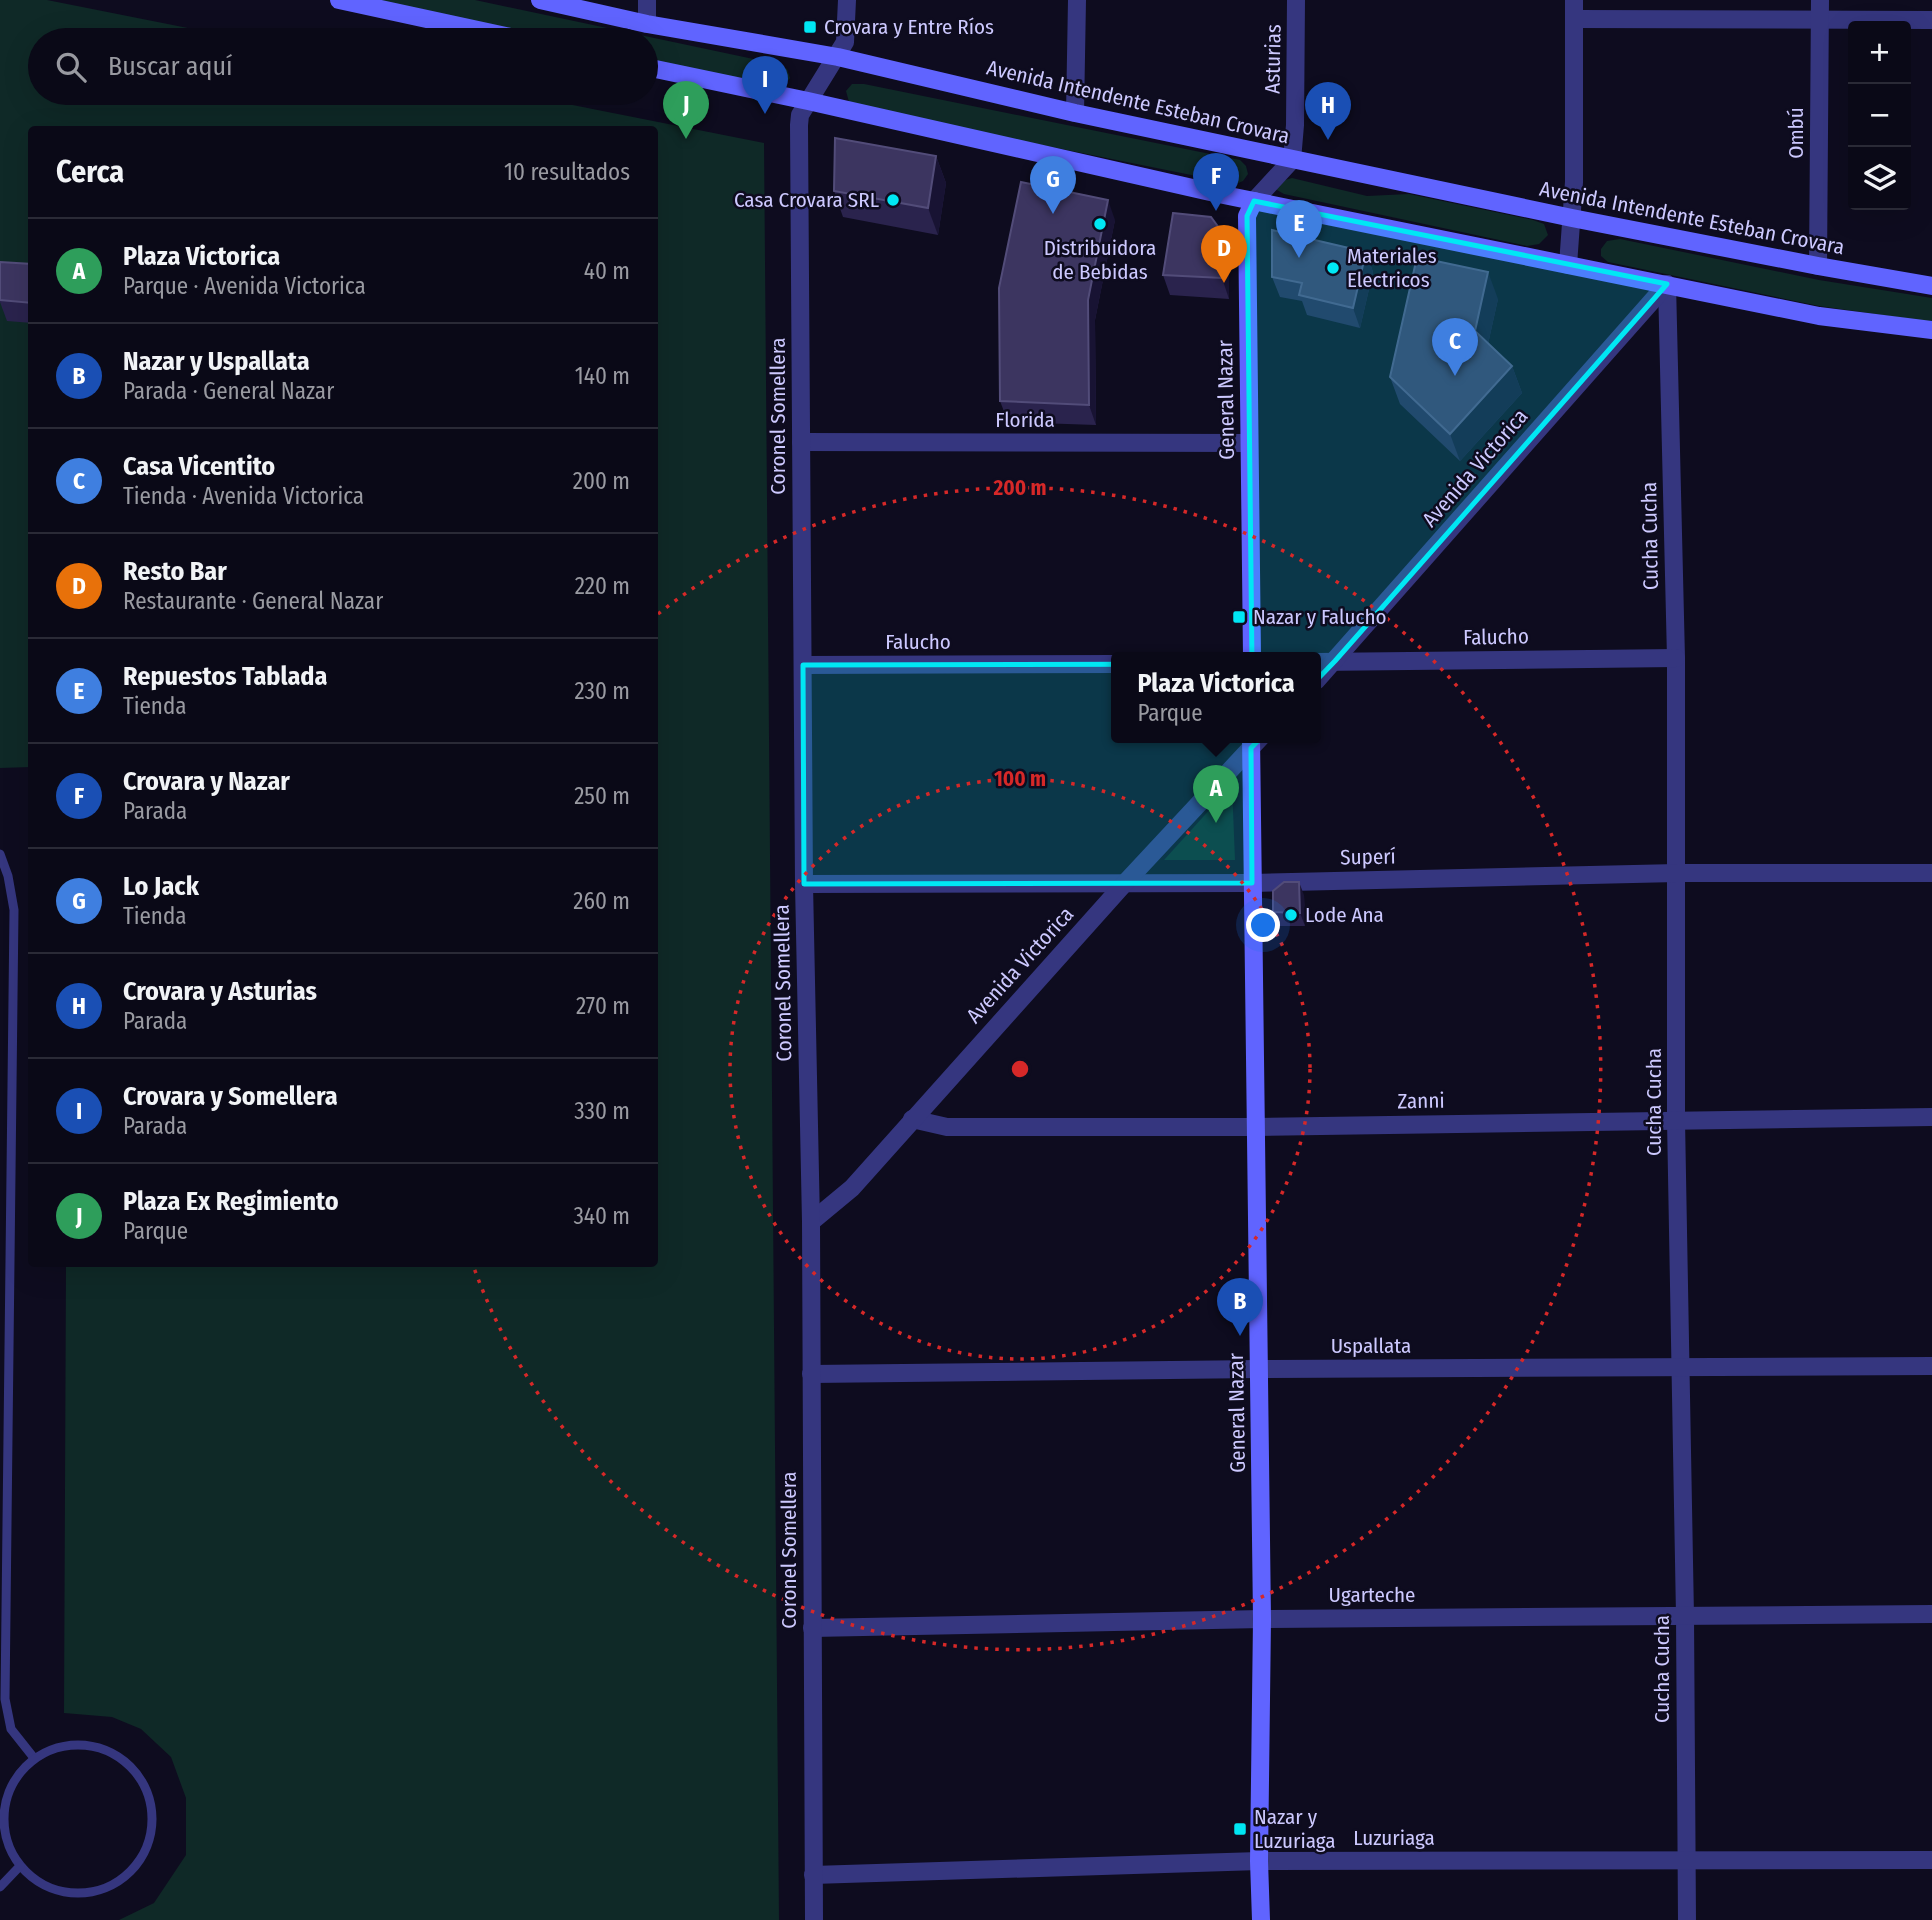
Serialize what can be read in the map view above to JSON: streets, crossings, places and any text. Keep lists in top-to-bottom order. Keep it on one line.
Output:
{"streets":{"main road":["Avenida Intendente Esteban Crovara","General Nazar"],"street":["Asturias","Ombú","Coronel Somellera","Florida","Avenida Victorica","Cucha Cucha","Falucho","Superí","Zanni","Uspallata","Ugarteche","Luzuriaga"]},"crossings":[["Asturias","Avenida Intendente Esteban Crovara"],["Avenida Intendente Esteban Crovara","Ombú"],["Avenida Intendente Esteban Crovara","Coronel Somellera"],["General Nazar","Florida"],["General Nazar","Superí"],["General Nazar","Zanni"],["General Nazar","Uspallata"],["General Nazar","Ugarteche"],["General Nazar","Luzuriaga"],["Coronel Somellera","Florida"],["Coronel Somellera","Avenida Victorica"],["Coronel Somellera","Falucho"],["Coronel Somellera","Superí"],["Coronel Somellera","Uspallata"],["Coronel Somellera","Ugarteche"],["Coronel Somellera","Luzuriaga"],["Avenida Victorica","Cucha Cucha"],["Avenida Victorica","Falucho"],["Avenida Victorica","Superí"],["Avenida Victorica","Zanni"],["Cucha Cucha","Falucho"],["Cucha Cucha","Superí"],["Cucha Cucha","Zanni"],["Cucha Cucha","Uspallata"],["Cucha Cucha","Ugarteche"],["Cucha Cucha","Luzuriaga"]],"places":{"transit":["Crovara y Entre Ríos","Nazar y Falucho","Nazar y Luzuriaga"],"other":["Casa Crovara SRL","Distribuidora de Bebidas","Materiales Electricos","Lode Ana"]},"page":{"map_buttons":["+","−"],"search":"Buscar aquí","pins":["I","J","H","F","G","E","D","C","A","B"],"heading":["Cerca","10 resultados"],"list":[{"mark":"A","name":"Plaza Victorica","note":"Parque · Avenida Victorica","value":"40 m"},{"mark":"B","name":"Nazar y Uspallata","note":"Parada · General Nazar","value":"140 m"},{"mark":"C","name":"Casa Vicentito","note":"Tienda · Avenida Victorica","value":"200 m"},{"mark":"D","name":"Resto Bar","note":"Restaurante · General Nazar","value":"220 m"},{"mark":"E","name":"Repuestos Tablada","note":"Tienda","value":"230 m"},{"mark":"F","name":"Crovara y Nazar","note":"Parada","value":"250 m"},{"mark":"G","name":"Lo Jack","note":"Tienda","value":"260 m"},{"mark":"H","name":"Crovara y Asturias","note":"Parada","value":"270 m"},{"mark":"I","name":"Crovara y Somellera","note":"Parada","value":"330 m"},{"mark":"J","name":"Plaza Ex Regimiento","note":"Parque","value":"340 m"}],"popup":["Plaza Victorica","Parque"]},"rings":["200 m","100 m"]}
